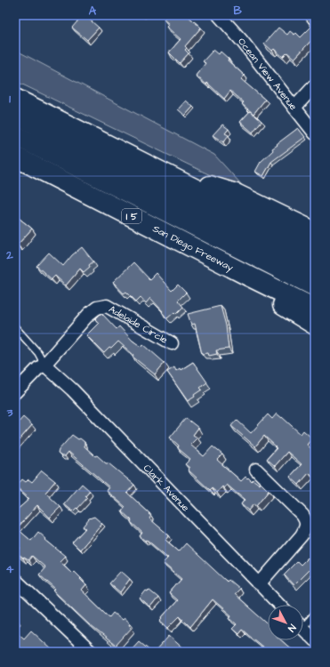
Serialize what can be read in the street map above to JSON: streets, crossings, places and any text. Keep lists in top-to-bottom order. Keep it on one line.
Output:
{"streets":{"highway":["I 5","San Diego Freeway"],"street":["Ocean View Avenue","Adelaide Circle","Clark Avenue"]},"crossings":[["Adelaide Circle","Clark Avenue"]],"north":"bottom right","grid":{"columns":["A","B"],"rows":["1","2","3","4"]}}
